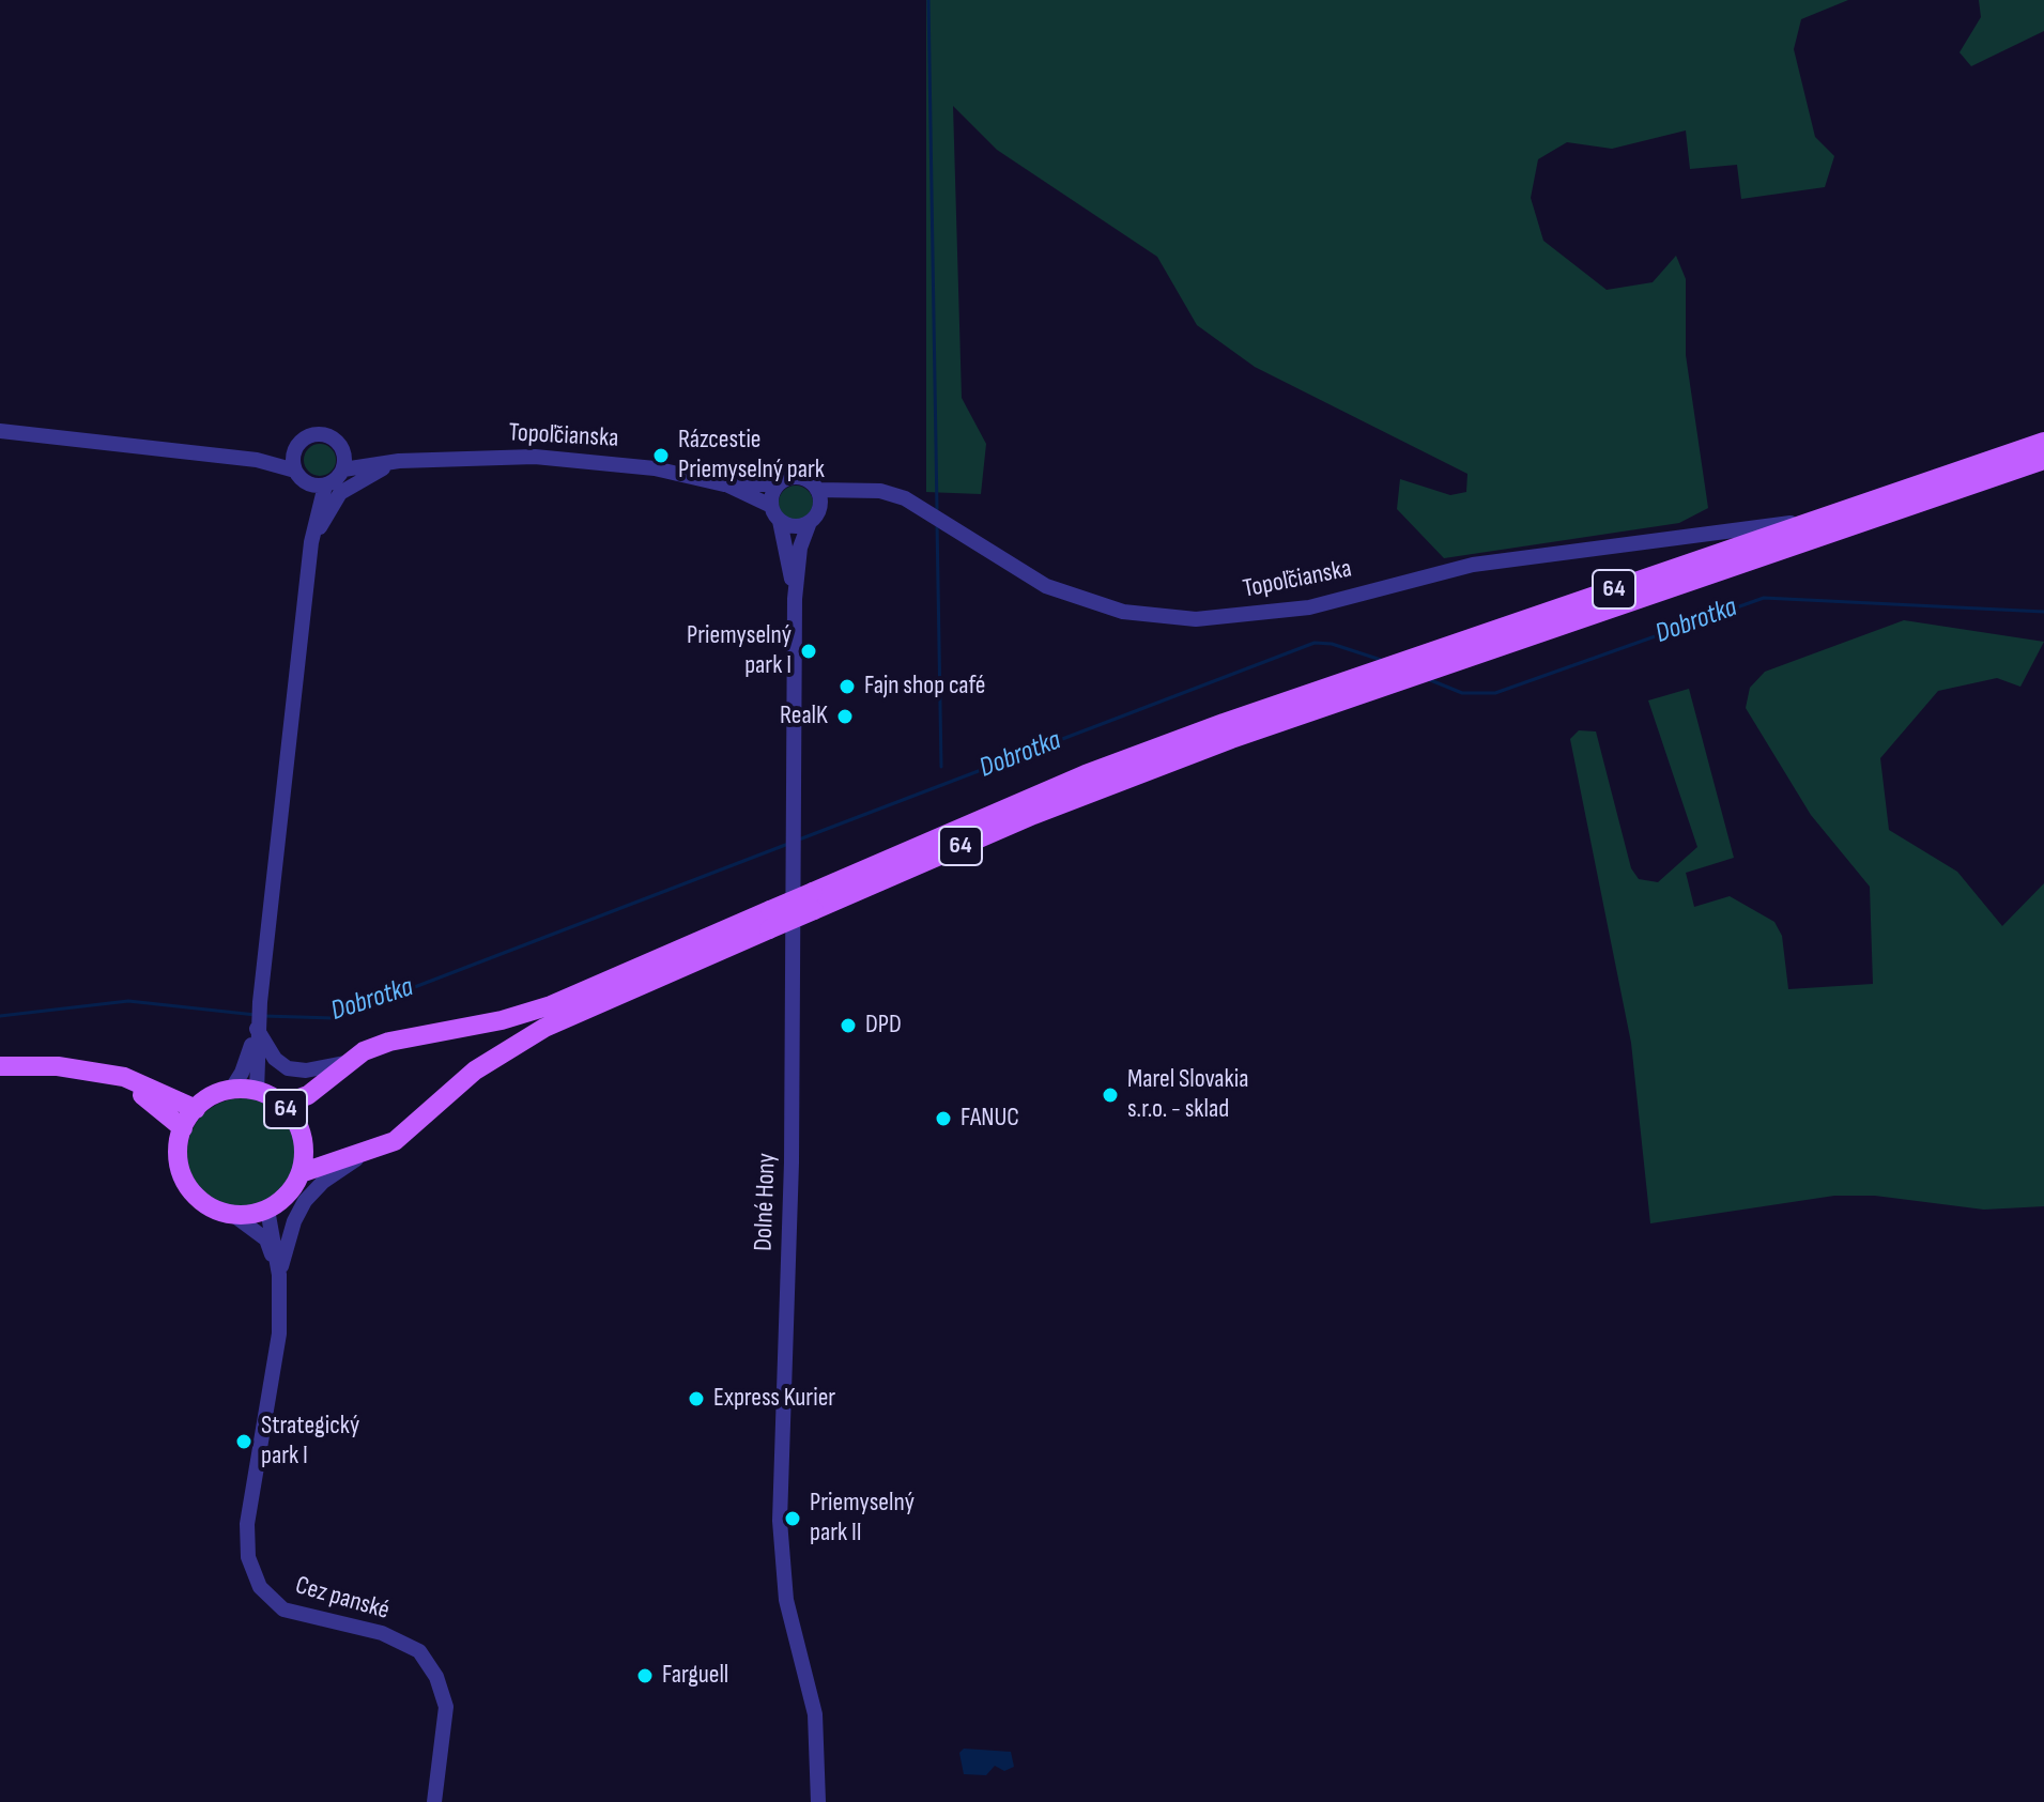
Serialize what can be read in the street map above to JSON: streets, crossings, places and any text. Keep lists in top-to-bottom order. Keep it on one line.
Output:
{"streets":{"main road":["64"],"street":["Topoľčianska","Dolné Hony","Cez panské"]},"crossings":[["Topoľčianska","64"],["Topoľčianska","Dolné Hony"]],"water":["Dobrotka"],"places":["Rázcestie Priemyselný park","Priemyselný park I","Fajn shop café","RealK","DPD","Marel Slovakia s.r.o. - sklad","FANUC","Express Kurier","Strategický park I","Priemyselný park II","Farguell"]}
